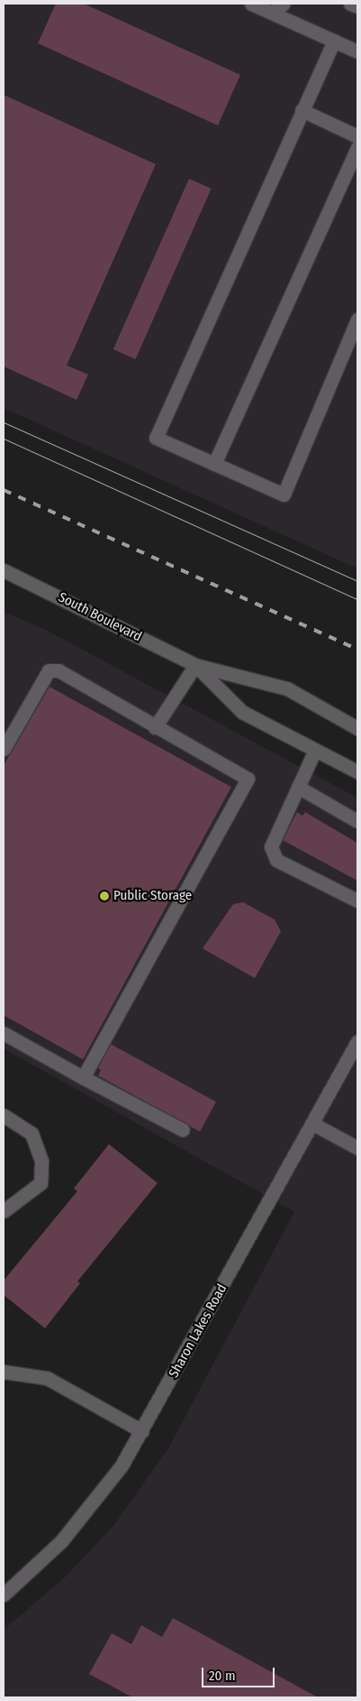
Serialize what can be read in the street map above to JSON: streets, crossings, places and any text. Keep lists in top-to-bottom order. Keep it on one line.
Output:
{"streets":{"street":["South Boulevard","Sharon Lakes Road"]},"places":["Public Storage"],"scale_bar":"20 m"}
